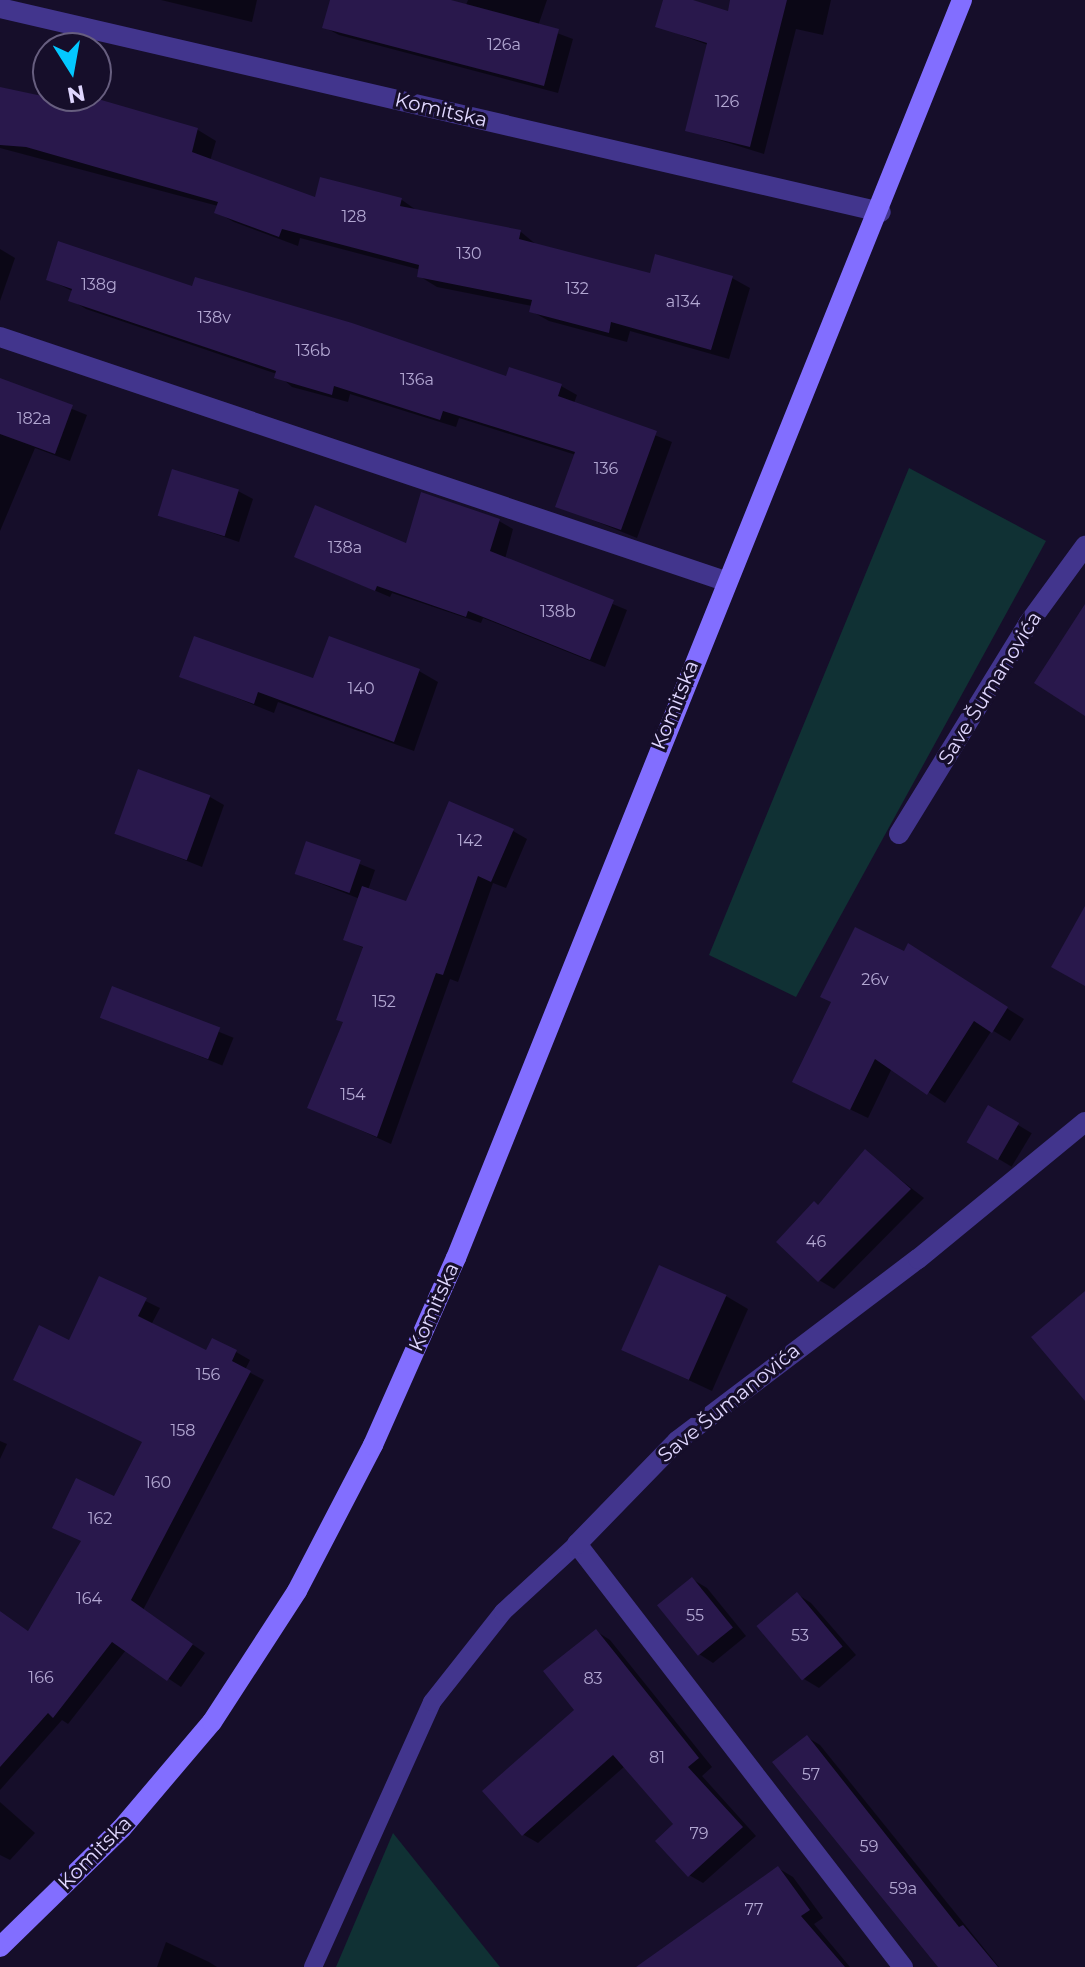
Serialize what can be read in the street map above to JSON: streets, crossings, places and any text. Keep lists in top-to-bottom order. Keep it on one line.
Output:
{"streets":{"main road":["Komitska"],"street":["Save Šumanovića"]},"house_numbers":["126a","126","128","130","138g","132","a134","138v","136b","136a","182a","136","138a","138b","140","142","26v","152","154","46","156","158","160","162","164","55","53","166","83","81","57","79","59","59a","77"],"north":"bottom"}
